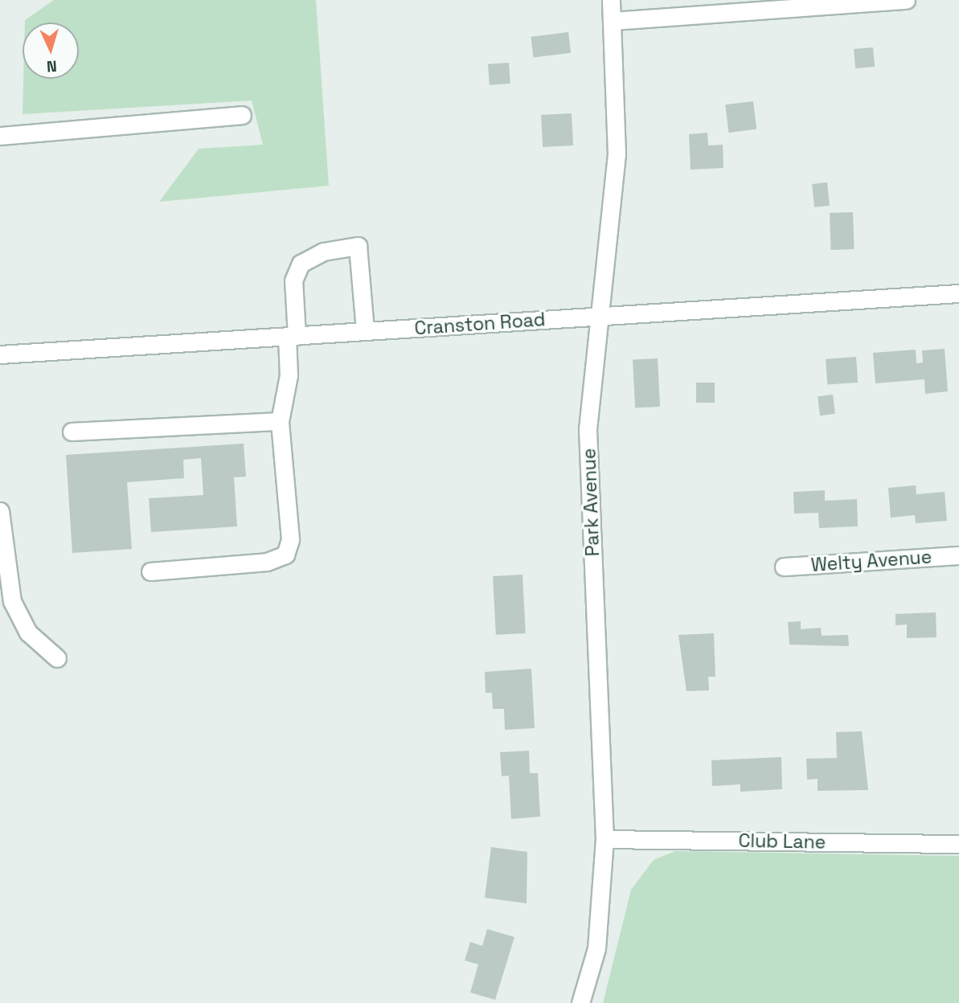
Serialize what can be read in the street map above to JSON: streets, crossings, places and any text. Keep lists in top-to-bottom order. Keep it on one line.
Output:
{"streets":{"street":["Cranston Road","Park Avenue","Welty Avenue","Club Lane"]},"crossings":[["Cranston Road","Park Avenue"],["Park Avenue","Club Lane"]],"north":"bottom"}
